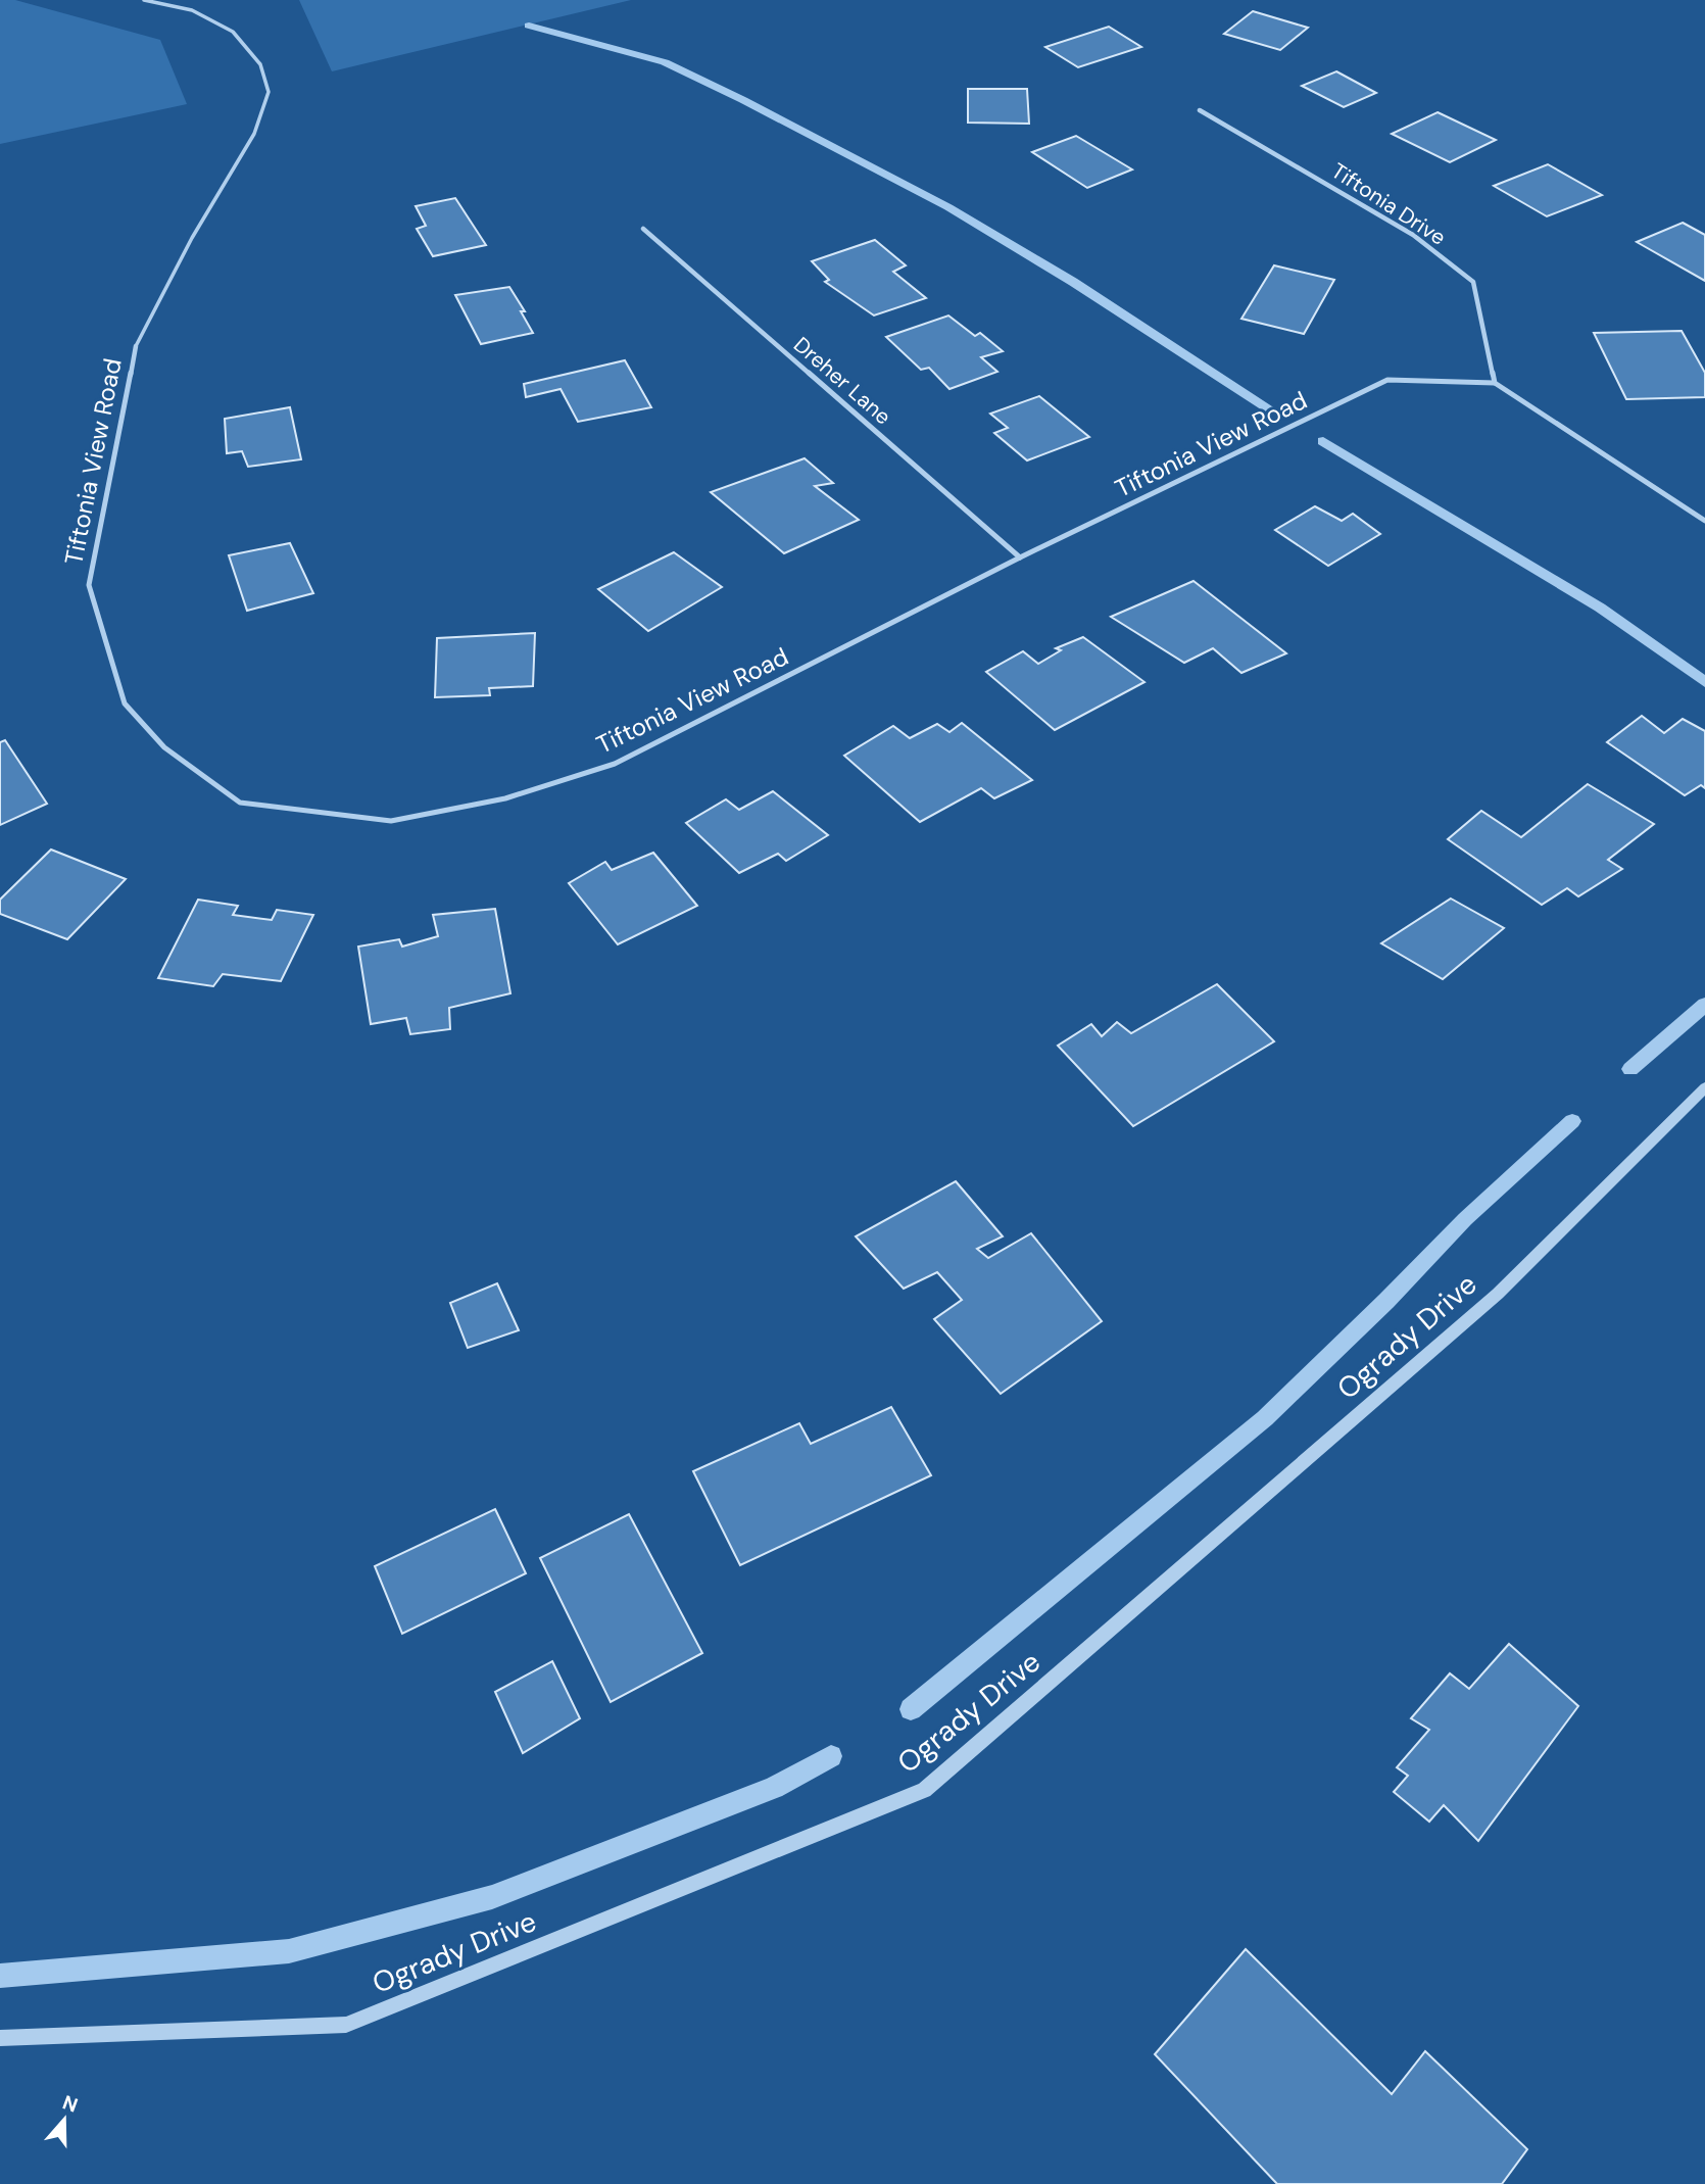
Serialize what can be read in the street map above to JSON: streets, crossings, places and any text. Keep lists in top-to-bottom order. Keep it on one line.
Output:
{"streets":{"street":["Tiftonia Drive","Dreher Lane","Tiftonia View Road","Ogrady Drive"]},"crossings":[["Tiftonia Drive","Tiftonia View Road"],["Dreher Lane","Tiftonia View Road"]],"north":"top"}
